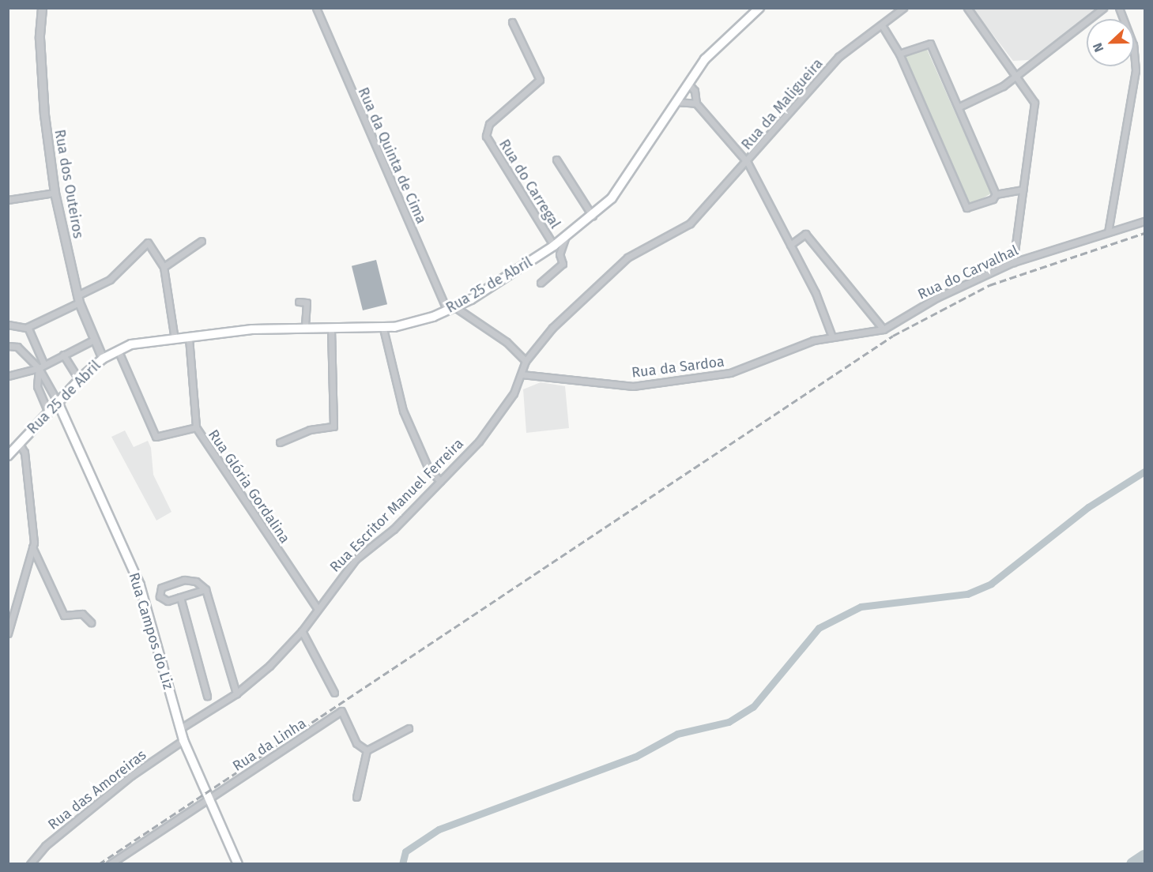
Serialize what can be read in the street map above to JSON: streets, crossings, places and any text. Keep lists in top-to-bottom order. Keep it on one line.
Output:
{"streets":{"main road":["Rua 25 de Abril","Rua Campos do Liz"],"street":["Rua da Maligueira","Rua da Quinta de Cima","Rua dos Outeiros","Rua do Carregal","Rua do Carvalhal","Rua da Sardoa","Rua Glória Gordalina","Rua Escritor Manuel Ferreira","Rua da Linha","Rua das Amoreiras"]},"crossings":[["Rua da Maligueira","Rua Escritor Manuel Ferreira"],["Rua da Quinta de Cima","Rua 25 de Abril"],["Rua dos Outeiros","Rua 25 de Abril"],["Rua do Carregal","Rua 25 de Abril"],["Rua do Carvalhal","Rua da Sardoa"],["Rua 25 de Abril","Rua Glória Gordalina"],["Rua 25 de Abril","Rua Campos do Liz"],["Rua da Sardoa","Rua Escritor Manuel Ferreira"],["Rua Glória Gordalina","Rua Escritor Manuel Ferreira"],["Rua Escritor Manuel Ferreira","Rua Campos do Liz"],["Rua Campos do Liz","Rua da Linha"],["Rua Campos do Liz","Rua das Amoreiras"]],"north":"left"}
